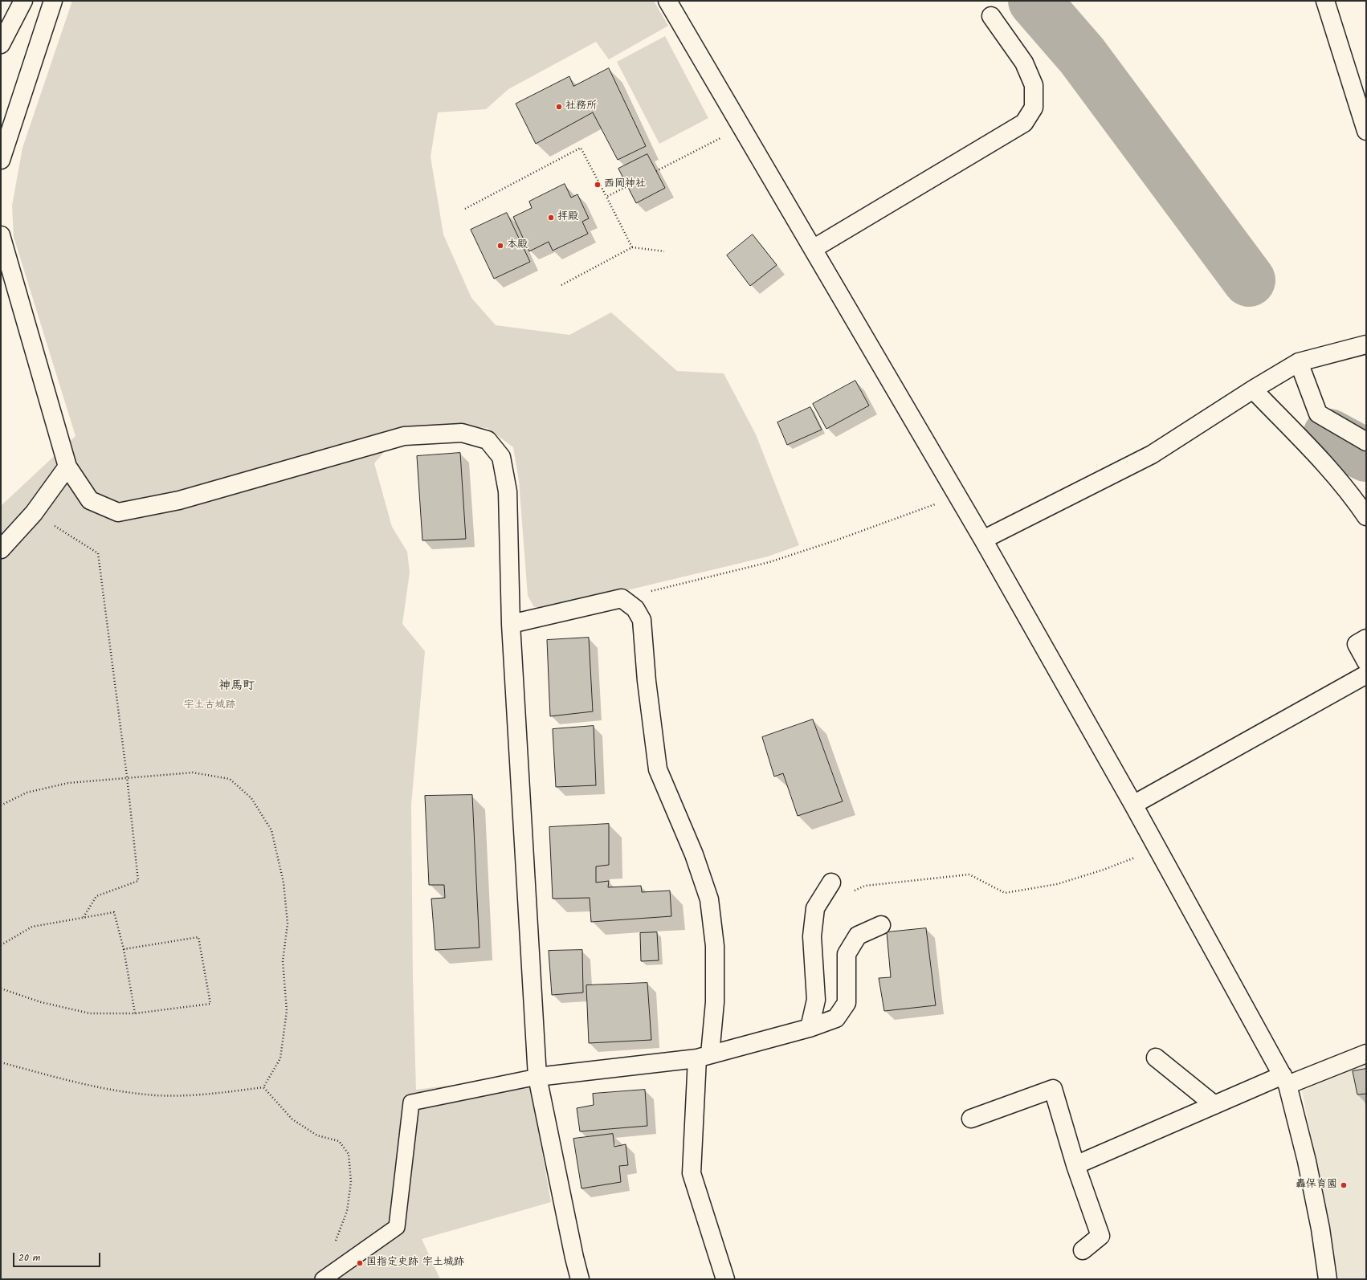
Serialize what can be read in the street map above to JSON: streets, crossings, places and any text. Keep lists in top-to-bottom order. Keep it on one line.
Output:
{"districts":["神馬町"],"parks":["宇土古城跡"],"places":["社務所","西岡神社","拝殿","本殿","轟保育園","国指定史跡 宇土城跡"],"scale_bar":"20 m"}
